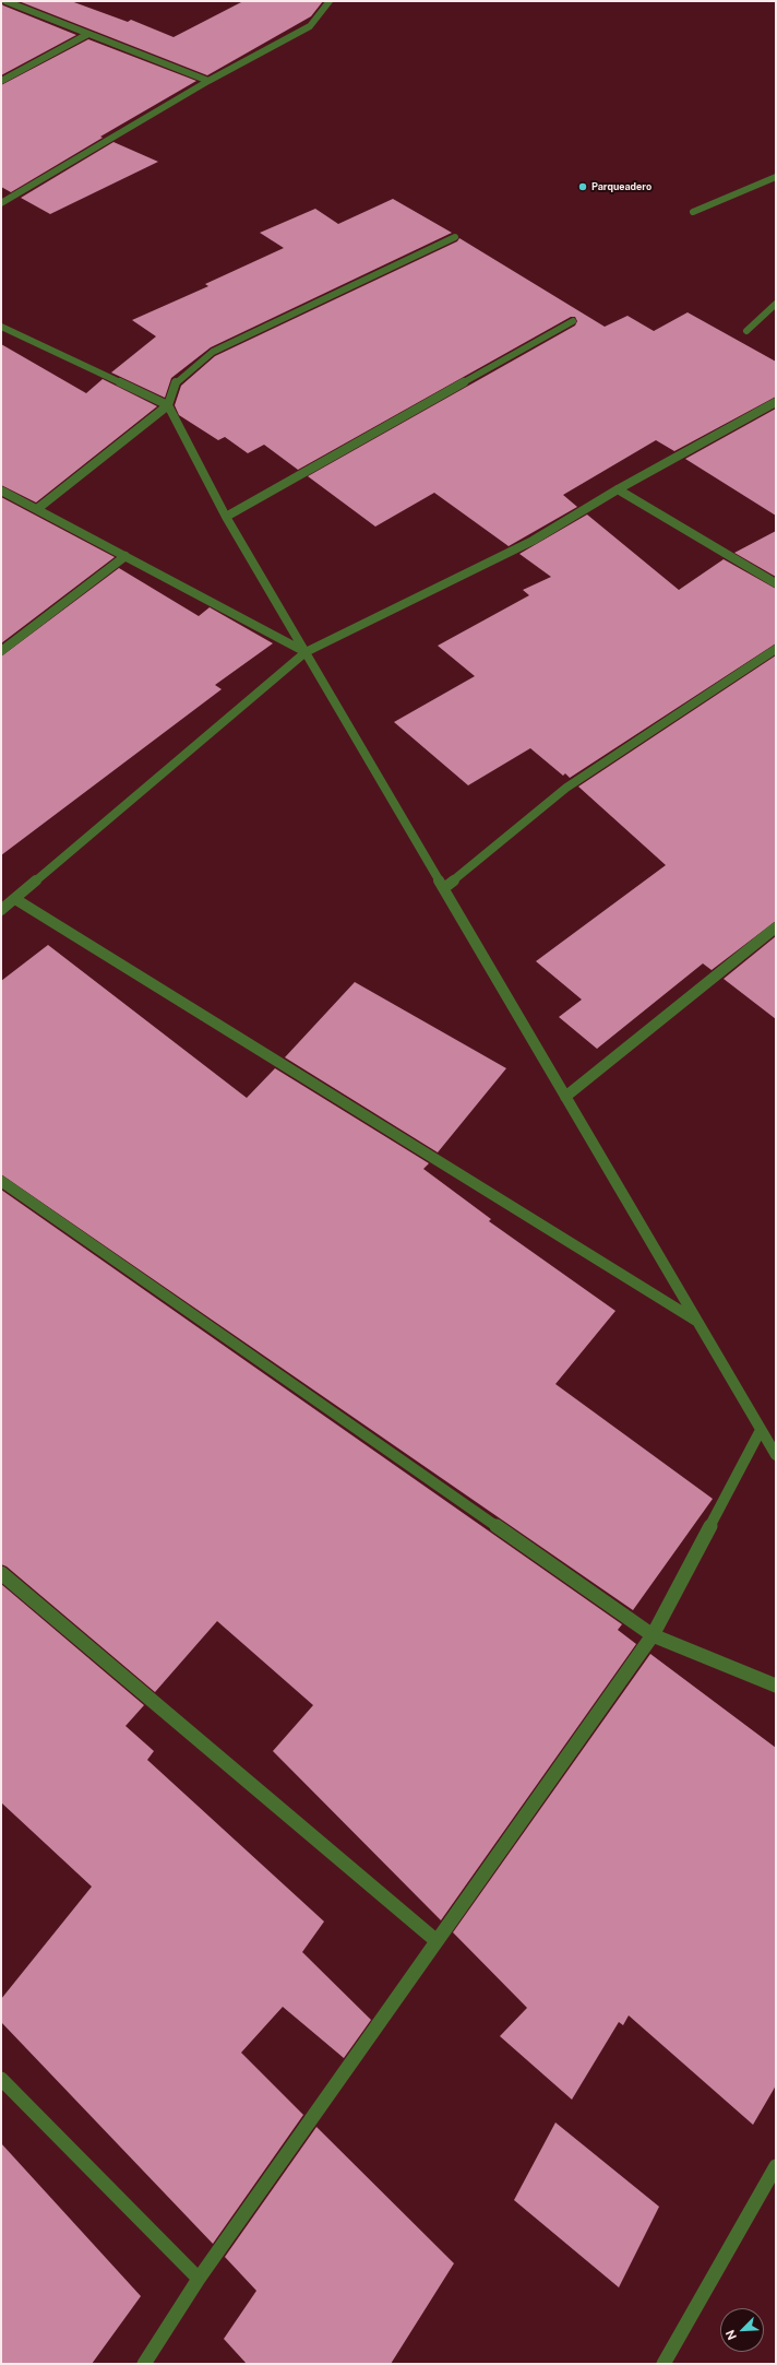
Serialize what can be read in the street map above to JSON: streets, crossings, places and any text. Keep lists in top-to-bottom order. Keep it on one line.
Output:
{"places":["Parqueadero"],"north":"bottom left"}
